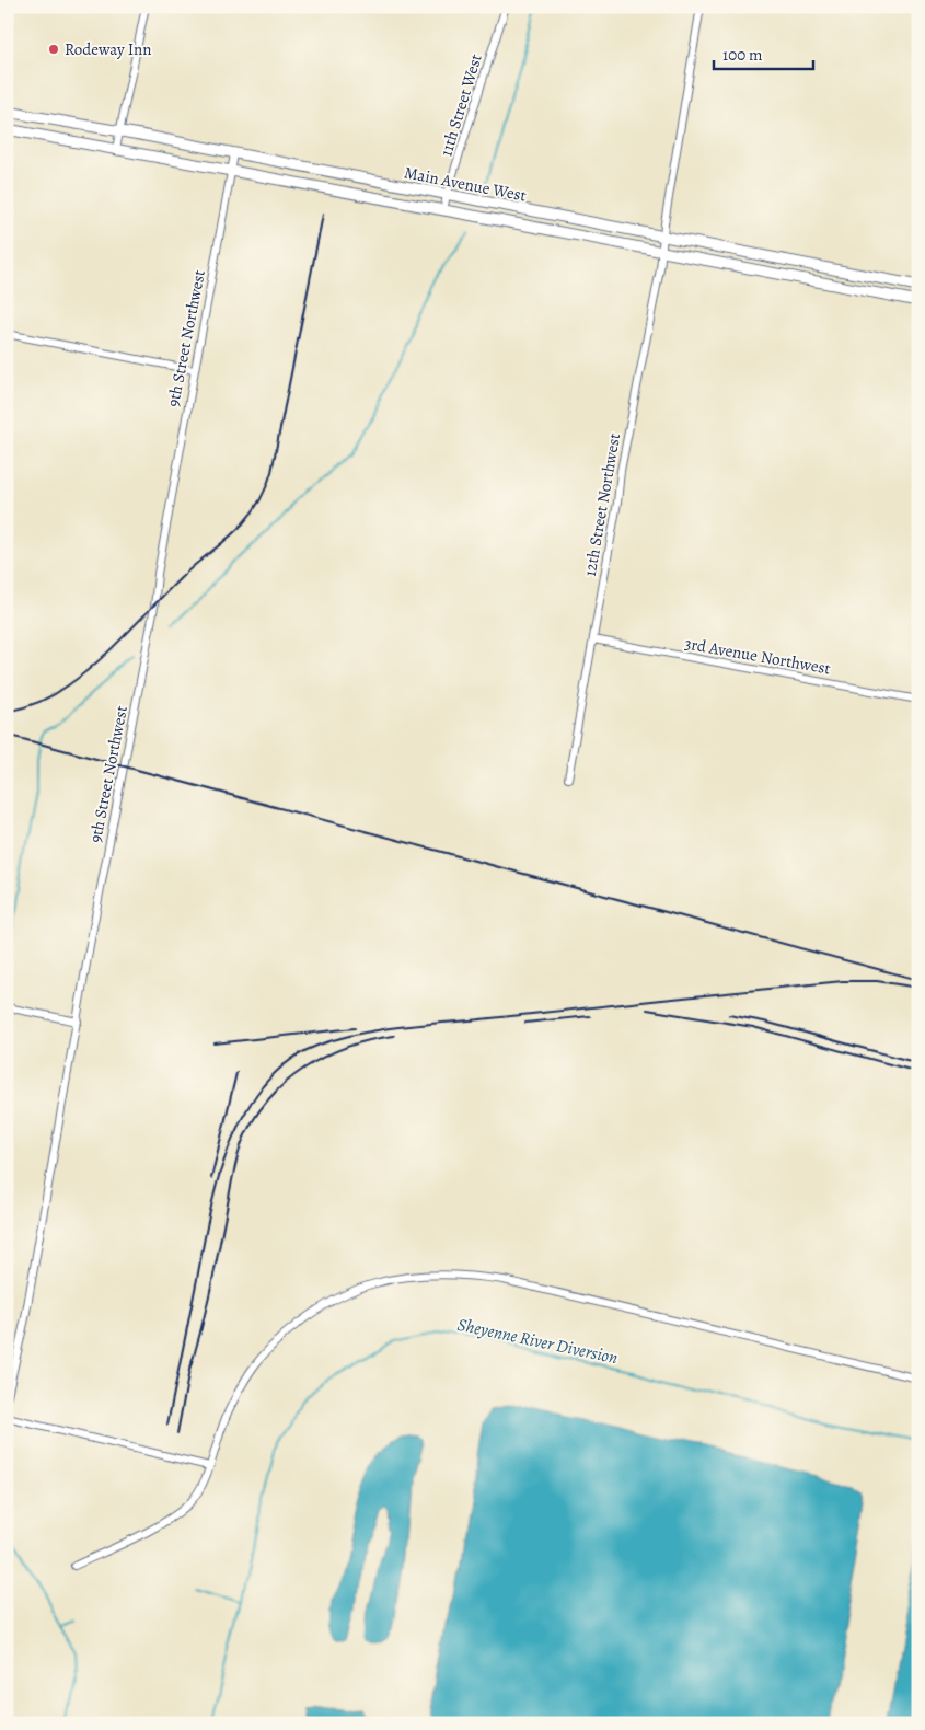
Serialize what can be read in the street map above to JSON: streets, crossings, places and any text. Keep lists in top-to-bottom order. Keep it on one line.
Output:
{"streets":{"main road":["Main Avenue West"],"street":["11th Street West","9th Street Northwest","12th Street Northwest","3rd Avenue Northwest"]},"crossings":[["11th Street West","Main Avenue West"],["Main Avenue West","9th Street Northwest"],["Main Avenue West","12th Street Northwest"],["12th Street Northwest","3rd Avenue Northwest"]],"water":["Sheyenne River Diversion"],"places":["Rodeway Inn"],"scale_bar":"100 m"}
